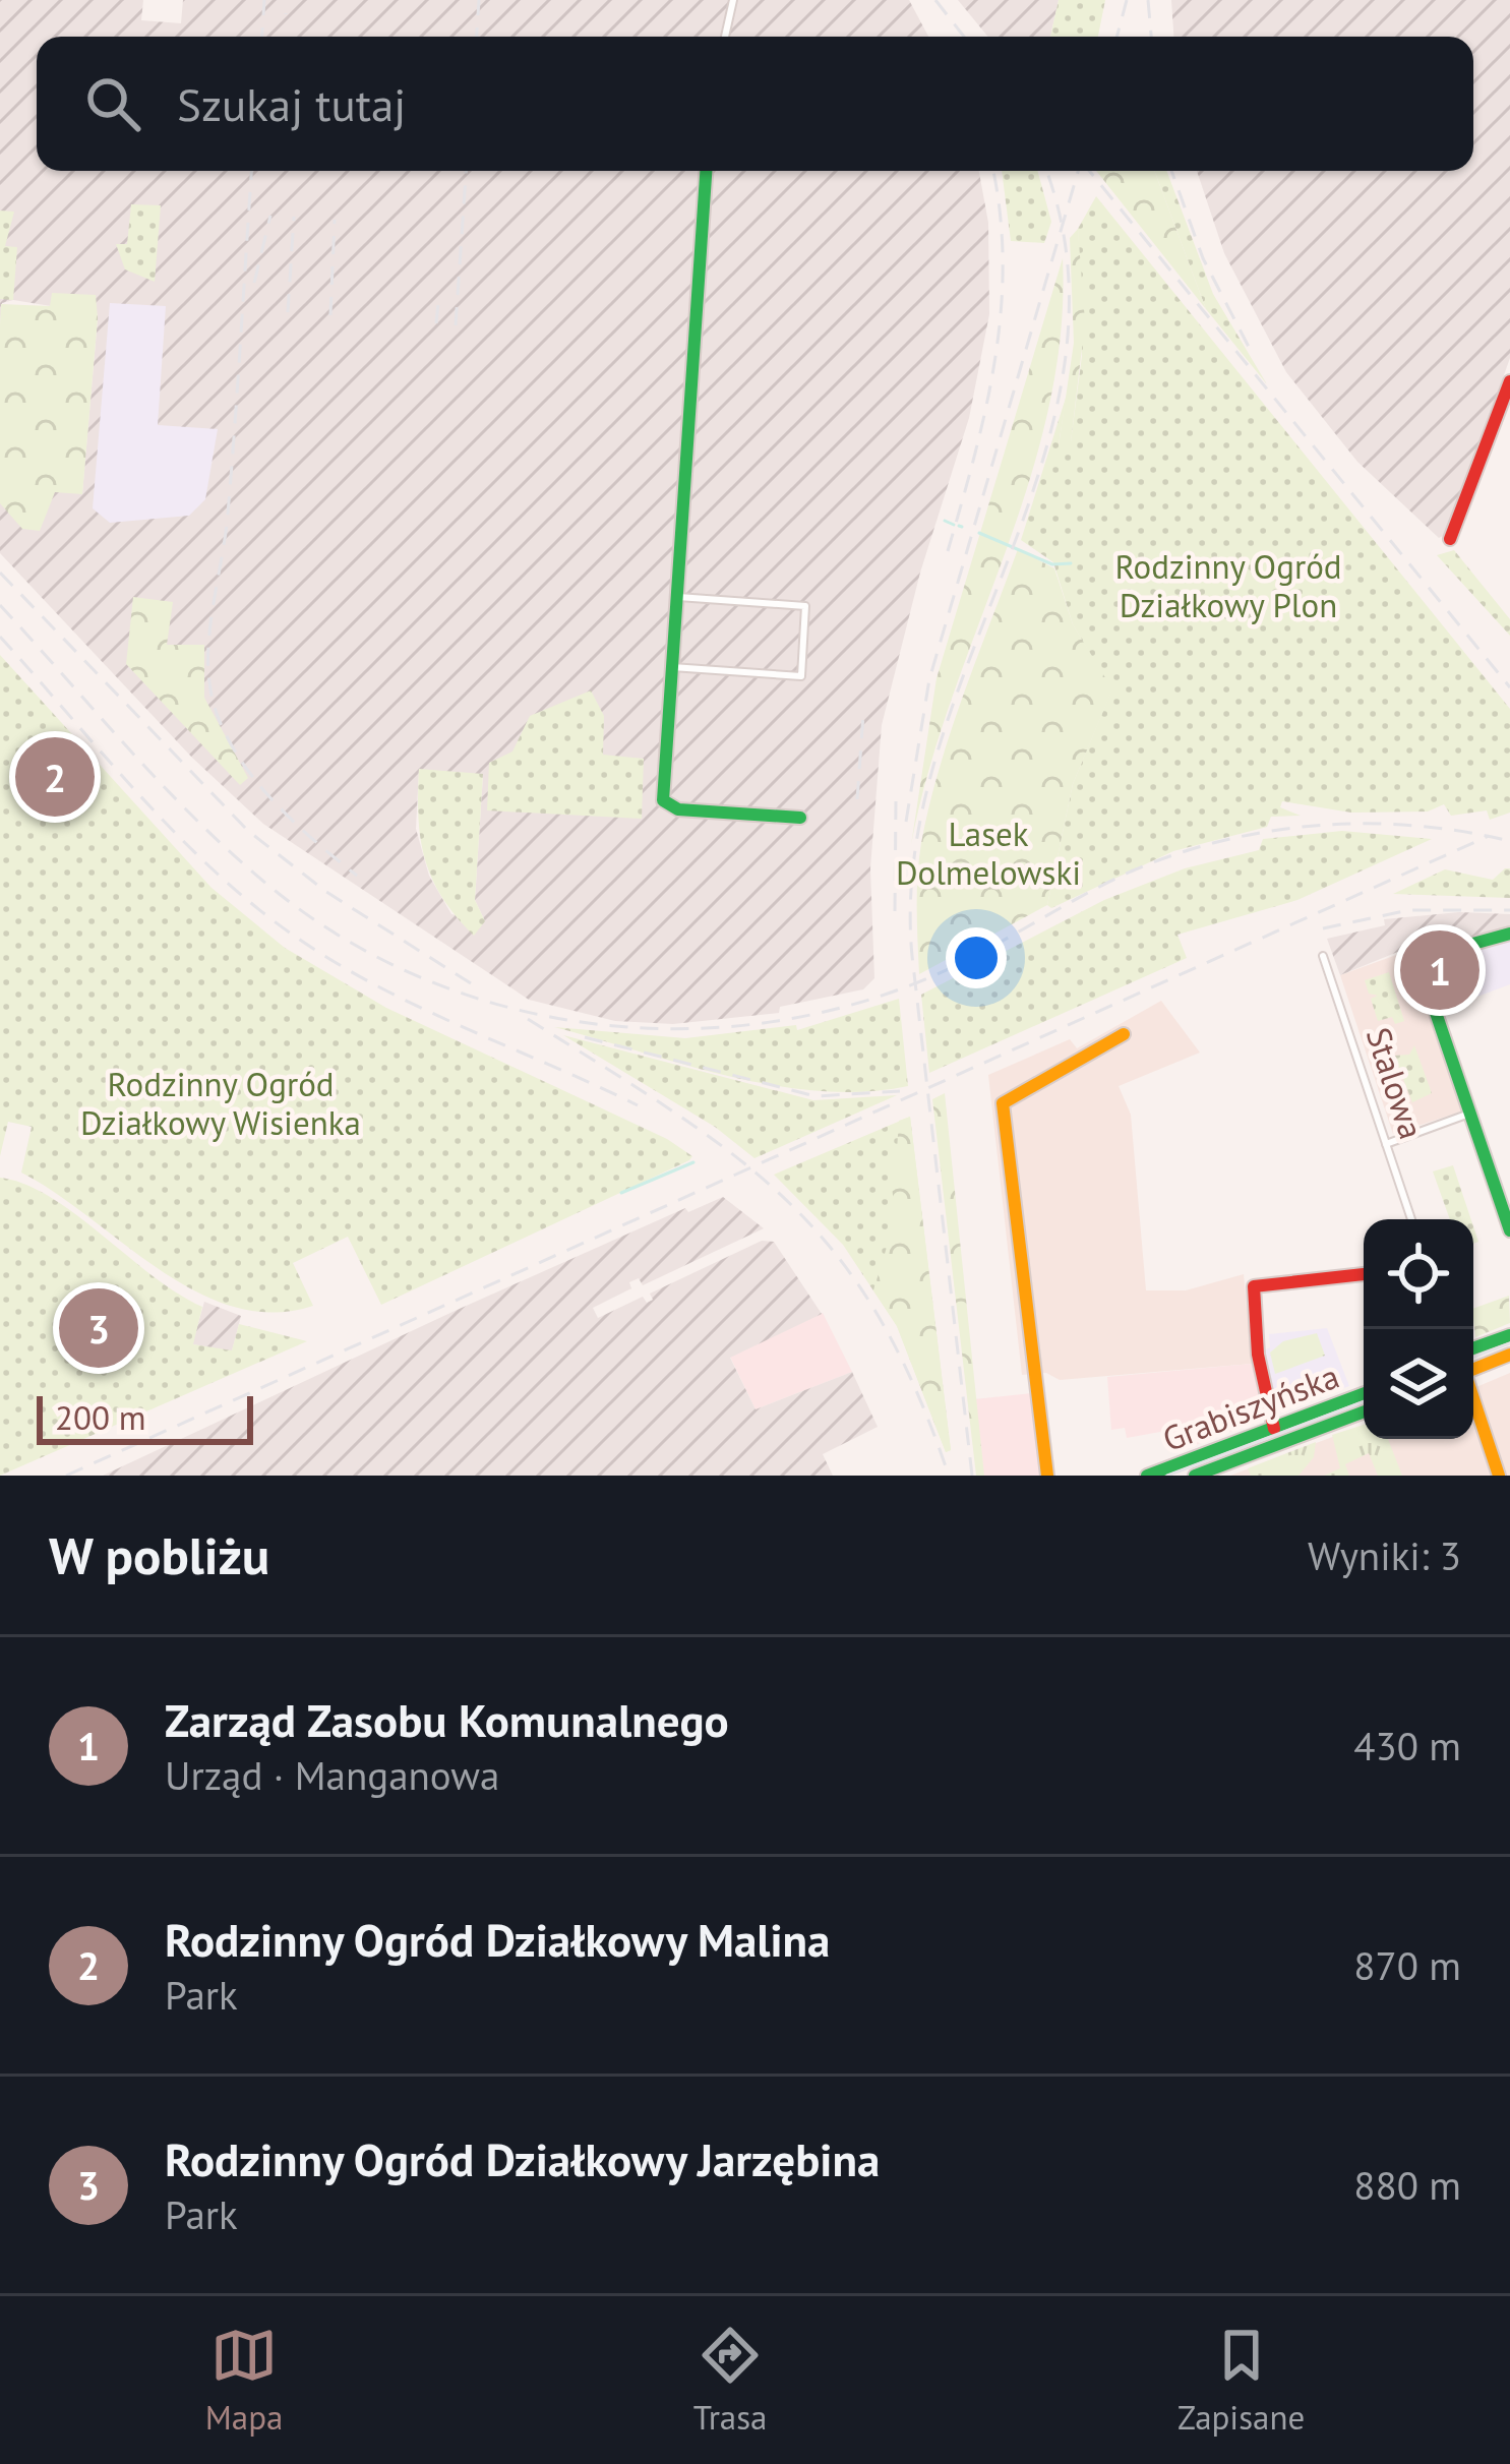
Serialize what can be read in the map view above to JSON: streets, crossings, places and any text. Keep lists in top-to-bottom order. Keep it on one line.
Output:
{"streets":{"street":["Stalowa","Grabiszyńska"]},"parks":["Rodzinny Ogród Działkowy Plon","Lasek Dolmelowski","Rodzinny Ogród Działkowy Wisienka"],"scale_bar":"200 m","page":{"search":"Szukaj tutaj","pins":["2","1","3"],"scale":"200 m","heading":["W pobliżu","Wyniki: 3"],"list":[{"mark":"1","name":"Zarząd Zasobu Komunalnego","note":"Urząd · Manganowa","value":"430 m"},{"mark":"2","name":"Rodzinny Ogród Działkowy Malina","note":"Park","value":"870 m"},{"mark":"3","name":"Rodzinny Ogród Działkowy Jarzębina","note":"Park","value":"880 m"}],"nav":["Mapa","Trasa","Zapisane"]}}
